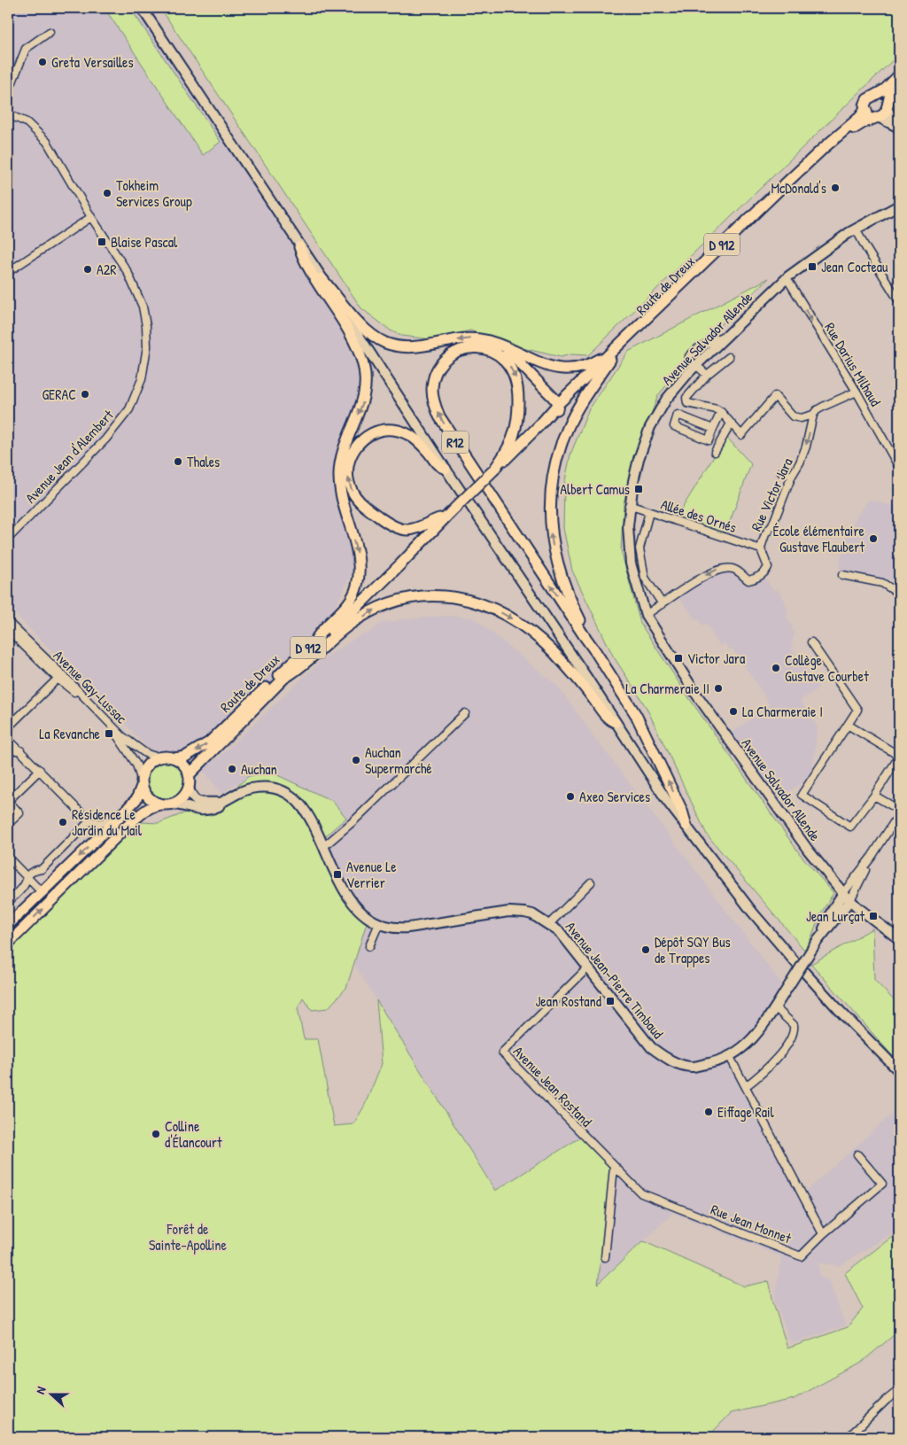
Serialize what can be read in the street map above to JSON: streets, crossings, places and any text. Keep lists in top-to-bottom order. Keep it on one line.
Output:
{"streets":{"main road":["D 912","Route de Dreux","R12"],"street":["Avenue Salvador Allende","Rue Darius Milhaud","Avenue Jean d'Alembert","Rue Victor Jara","Allée des Ornés","Avenue Gay-Lussac","Avenue Jean-Pierre Timbaud","Avenue Jean Rostand","Rue Jean Monnet"]},"crossings":[["Route de Dreux","R12"],["Route de Dreux","Avenue Gay-Lussac"],["Route de Dreux","Avenue Jean-Pierre Timbaud"],["Avenue Salvador Allende","Rue Darius Milhaud"],["Avenue Salvador Allende","Rue Victor Jara"],["Avenue Salvador Allende","Allée des Ornés"],["Avenue Salvador Allende","Avenue Jean-Pierre Timbaud"],["Rue Victor Jara","Allée des Ornés"],["Avenue Gay-Lussac","Avenue Jean-Pierre Timbaud"],["Avenue Jean-Pierre Timbaud","Avenue Jean Rostand"],["Avenue Jean Rostand","Rue Jean Monnet"]],"one_way":["Rue Darius Milhaud"],"parks":["Forêt de Sainte-Apolline"],"places":{"other":["Greta Versailles","McDonald's","Tokheim Services Group","A2R","GERAC","Thales","École élémentaire Gustave Flaubert","Collège Gustave Courbet","La Charmeraie II","La Charmeraie I","Auchan Supermarché","Auchan","Axeo Services","Résidence Le Jardin du Mail","Dépôt SQY Bus de Trappes","Eiffage Rail","Colline d'Élancourt"],"transit":["Blaise Pascal","Jean Cocteau","Albert Camus","Victor Jara","La Revanche","Avenue Le Verrier","Jean Lurçat","Jean Rostand"]},"north":"left"}
